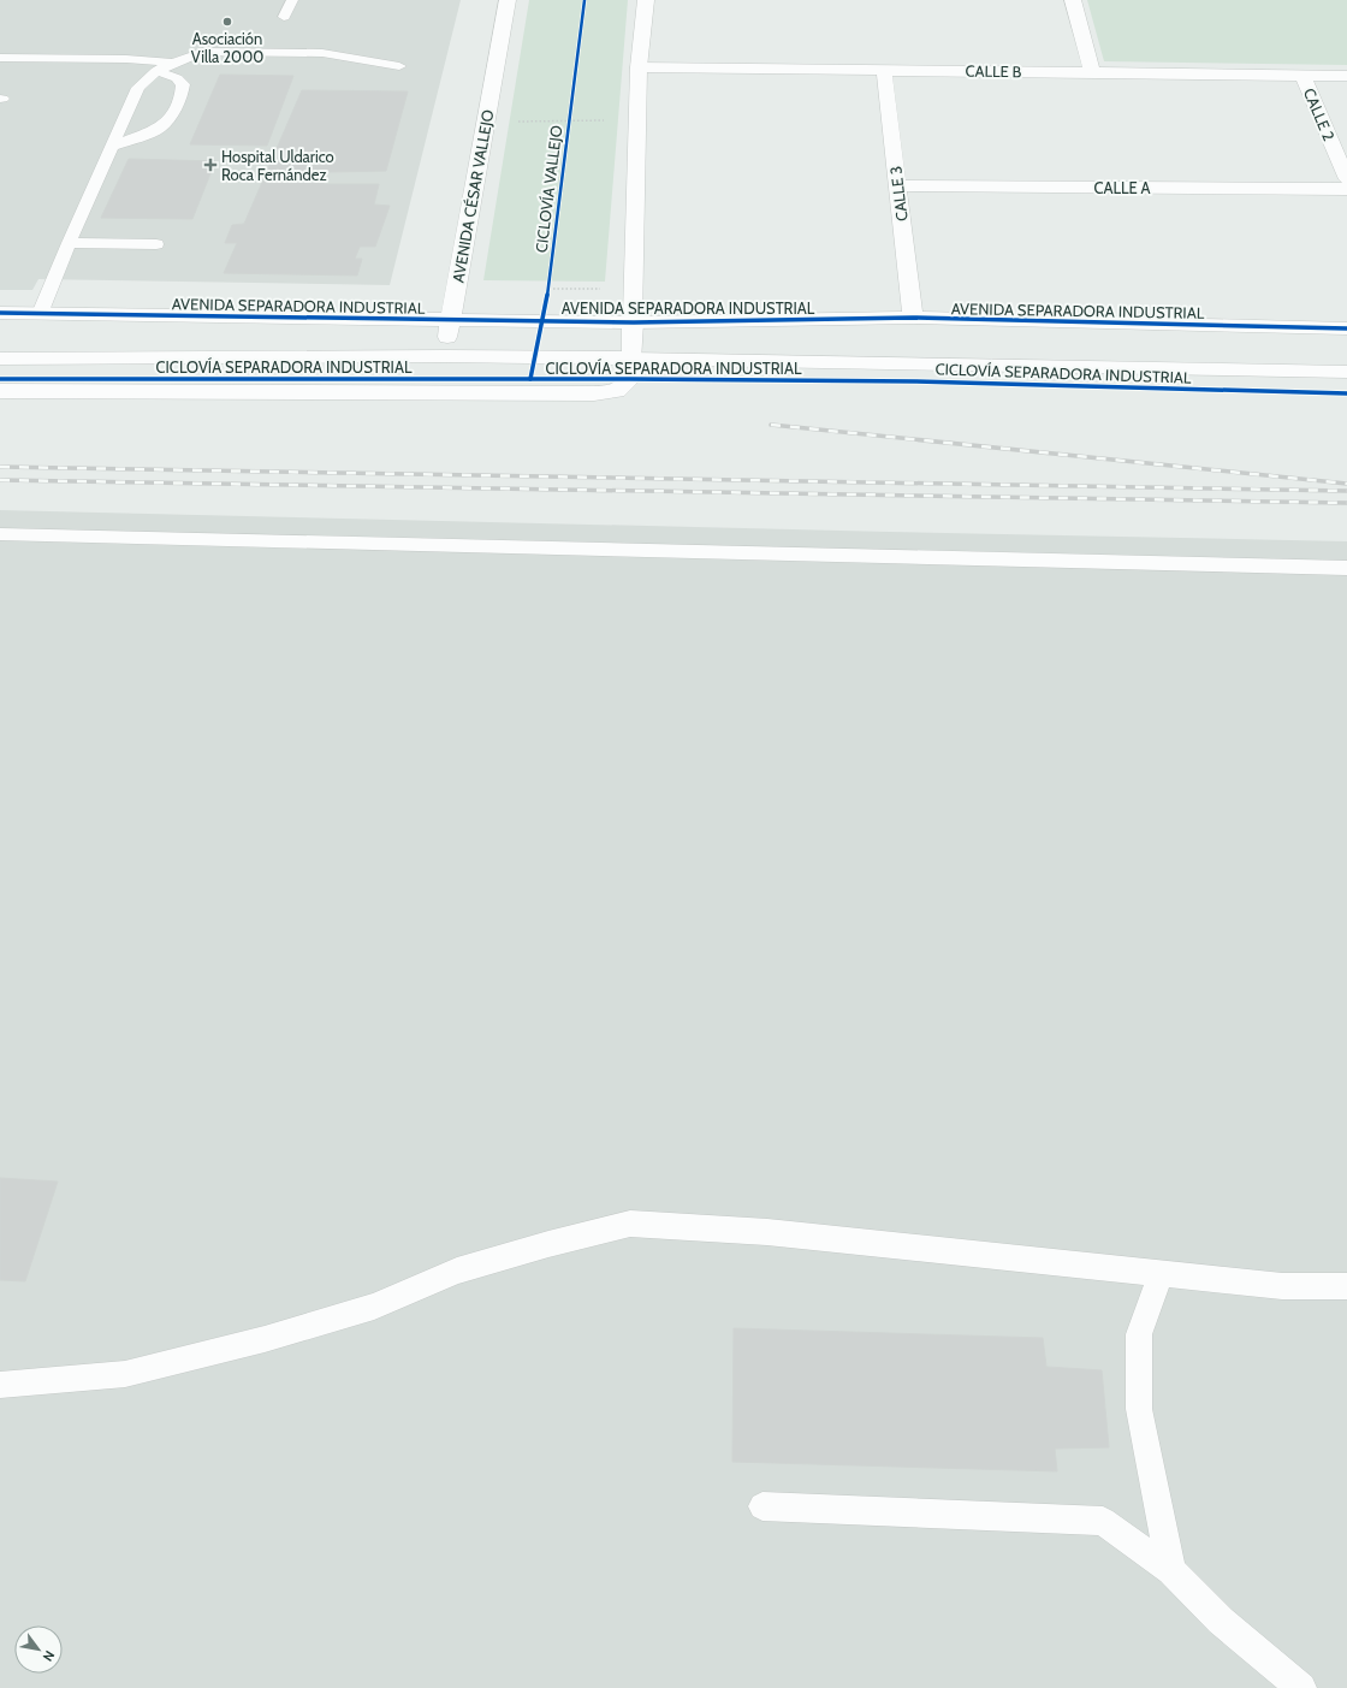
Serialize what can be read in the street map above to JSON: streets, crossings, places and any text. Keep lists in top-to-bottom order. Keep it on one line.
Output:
{"streets":{"street":["CALLE B","CALLE 2","CALLE A","CALLE 3","AVENIDA CÉSAR VALLEJO","AVENIDA SEPARADORA INDUSTRIAL"],"cycle path":["CICLOVÍA VALLEJO","CICLOVÍA SEPARADORA INDUSTRIAL"]},"crossings":[["CALLE B","CALLE 2"],["CALLE B","CALLE 3"],["CALLE A","CALLE 3"],["CALLE 3","AVENIDA SEPARADORA INDUSTRIAL"],["AVENIDA CÉSAR VALLEJO","AVENIDA SEPARADORA INDUSTRIAL"]],"places":{"other":["Asociación Villa 2000"],"health":["Hospital Uldarico Roca Fernández"]},"north":"bottom right"}
